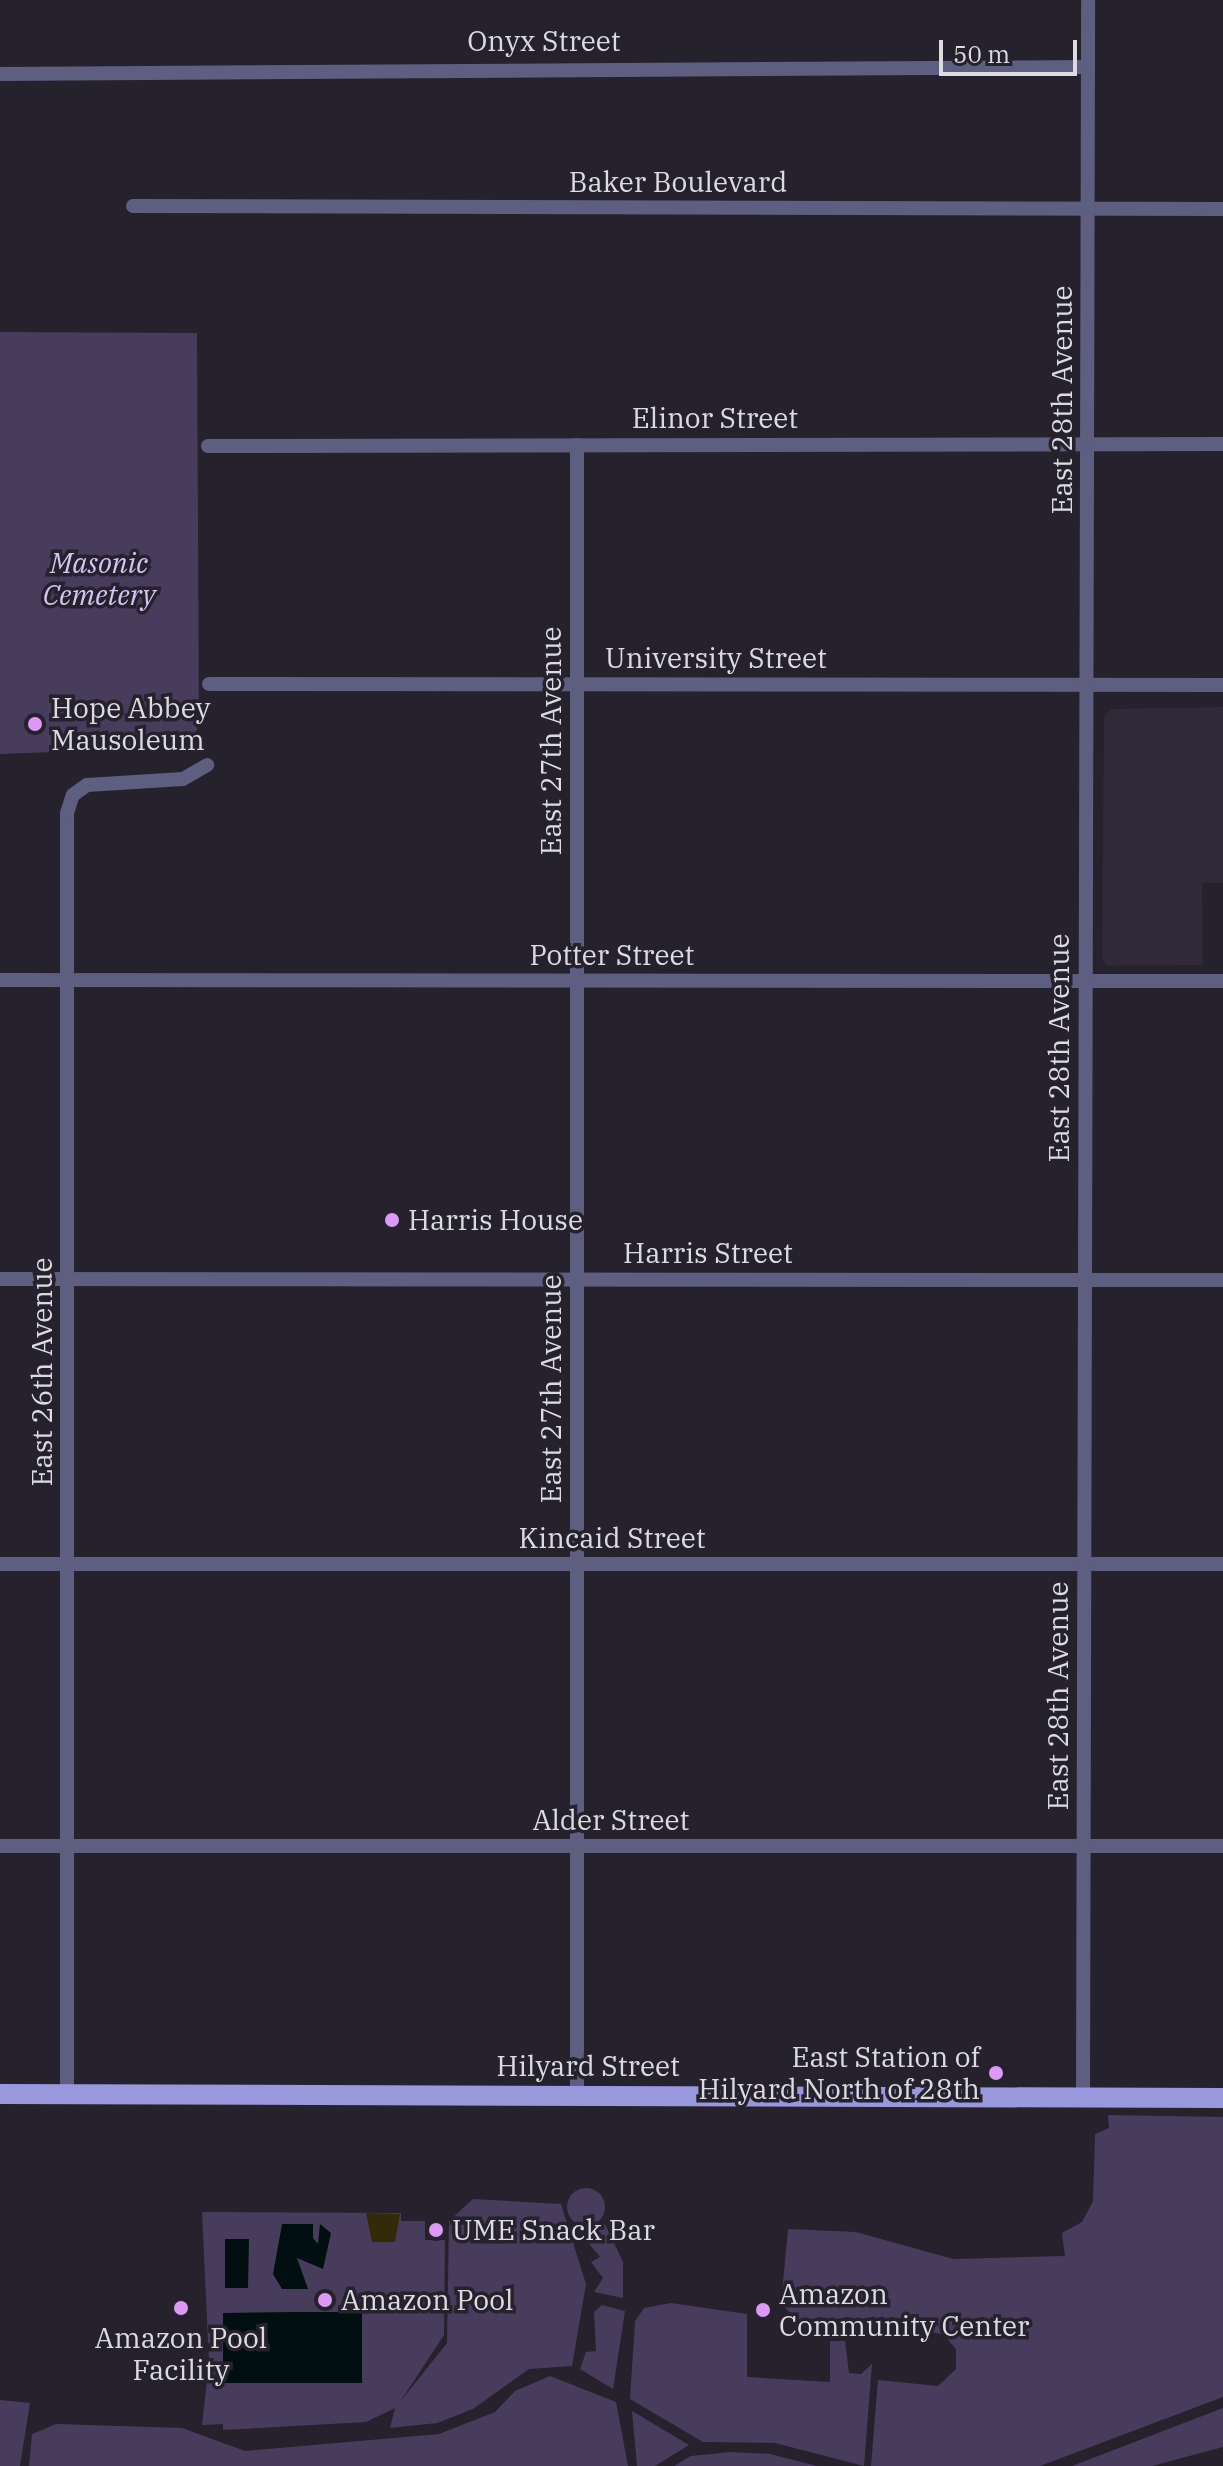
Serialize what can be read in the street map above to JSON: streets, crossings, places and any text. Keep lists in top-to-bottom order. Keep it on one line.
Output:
{"streets":{"main road":["Hilyard Street"],"street":["Onyx Street","Baker Boulevard","East 28th Avenue","Elinor Street","University Street","East 27th Avenue","Potter Street","Harris Street","East 26th Avenue","Kincaid Street","Alder Street"]},"crossings":[["Onyx Street","East 28th Avenue"],["Baker Boulevard","East 28th Avenue"],["East 28th Avenue","Elinor Street"],["East 28th Avenue","University Street"],["East 28th Avenue","Potter Street"],["East 28th Avenue","Harris Street"],["East 28th Avenue","Kincaid Street"],["East 28th Avenue","Alder Street"],["East 28th Avenue","Hilyard Street"],["Elinor Street","East 27th Avenue"],["University Street","East 27th Avenue"],["East 27th Avenue","Potter Street"],["East 27th Avenue","Harris Street"],["East 27th Avenue","Kincaid Street"],["East 27th Avenue","Alder Street"],["East 27th Avenue","Hilyard Street"],["Potter Street","East 26th Avenue"],["Harris Street","East 26th Avenue"],["East 26th Avenue","Kincaid Street"],["East 26th Avenue","Alder Street"],["East 26th Avenue","Hilyard Street"]],"parks":["Masonic Cemetery"],"places":["Hope Abbey Mausoleum","Harris House","East Station of Hilyard North of 28th","UME Snack Bar","Amazon Pool","Amazon Pool Facility","Amazon Community Center"],"scale_bar":"50 m"}
